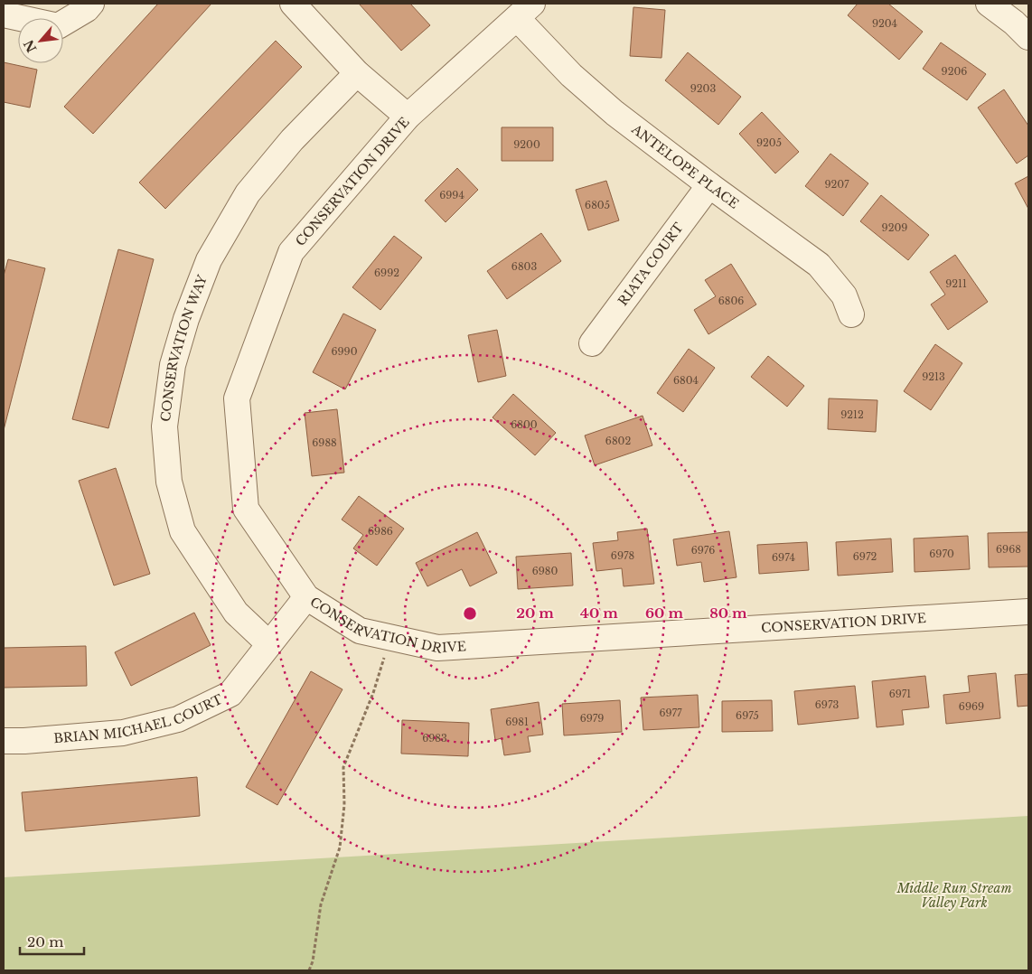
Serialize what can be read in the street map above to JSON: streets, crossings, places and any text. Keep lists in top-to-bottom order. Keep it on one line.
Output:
{"streets":{"street":["ANTELOPE PLACE","CONSERVATION DRIVE","RIATA COURT","CONSERVATION WAY","BRIAN MICHAEL COURT"]},"crossings":[["ANTELOPE PLACE","CONSERVATION DRIVE"],["ANTELOPE PLACE","RIATA COURT"],["CONSERVATION DRIVE","BRIAN MICHAEL COURT"],["CONSERVATION WAY","BRIAN MICHAEL COURT"]],"parks":["Middle Run Stream Valley Park"],"house_numbers":["9204","9206","9203","9205","9200","9207","6994","6805","9209","6803","6992","9211","6806","6990","9213","6804","9212","6800","6802","6988","6986","6968","6976","6970","6978","6972","6974","6980","6971","6973","6969","6977","6975","6979","6981","6983"],"scale_bar":"20 m","north":"bottom left","rings":["20 m","40 m","60 m","80 m"]}
